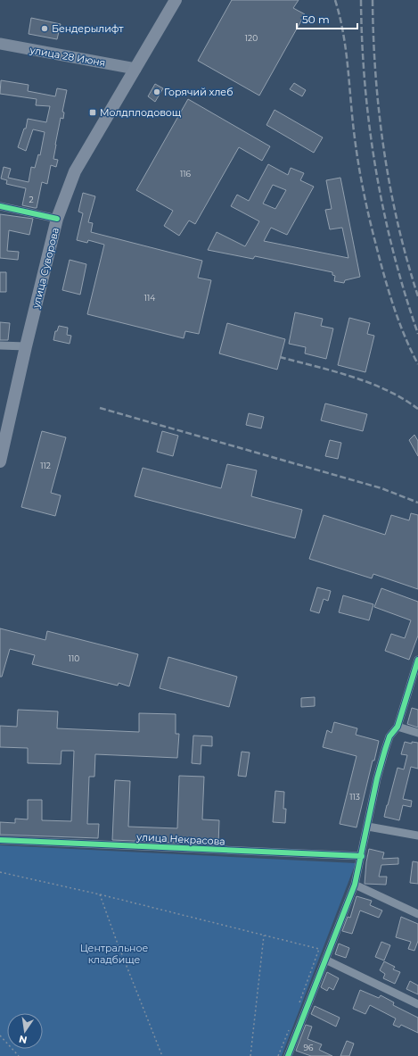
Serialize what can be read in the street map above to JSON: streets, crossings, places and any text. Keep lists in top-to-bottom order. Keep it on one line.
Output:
{"streets":{"main road":["улица 28 Июня","улица Суворова"],"street":["улица Некрасова"]},"crossings":[["улица 28 Июня","улица Суворова"]],"parks":["Центральное кладбище"],"places":{"other":["Бендерылифт","Горячий хлеб"],"transit":["Молдплодовощ"]},"house_numbers":["120","116","2","114","112","110","113","96"],"scale_bar":"50 m","north":"bottom"}
